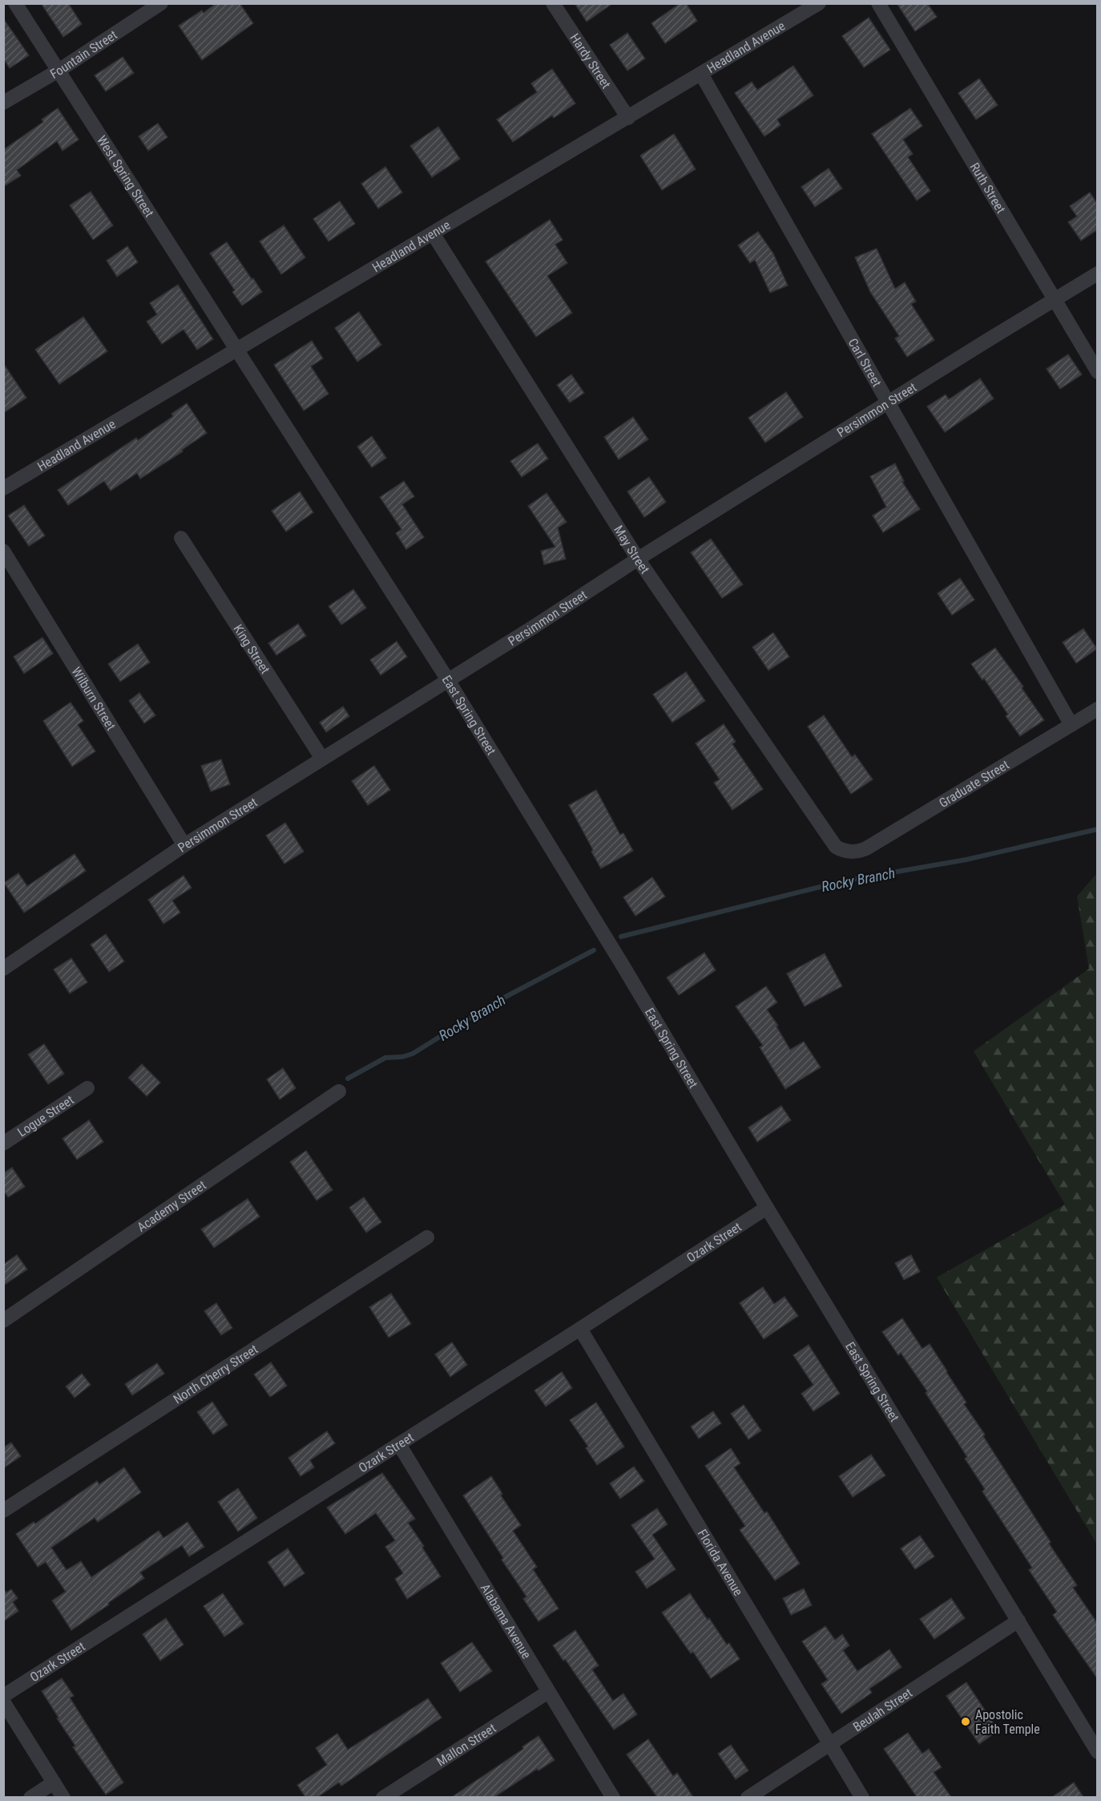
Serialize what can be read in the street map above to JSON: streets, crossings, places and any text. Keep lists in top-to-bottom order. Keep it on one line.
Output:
{"streets":{"street":["Headland Avenue","Fountain Street","Hardy Street","West Spring Street","Ruth Street","Carl Street","Persimmon Street","May Street","King Street","Wilburn Street","East Spring Street","Graduate Street","Logue Street","Academy Street","Ozark Street","North Cherry Street","Florida Avenue","Alabama Avenue","Beulah Street","Mallon Street"]},"crossings":[["Headland Avenue","Hardy Street"],["Headland Avenue","West Spring Street"],["Headland Avenue","Carl Street"],["Headland Avenue","May Street"],["Headland Avenue","East Spring Street"],["Fountain Street","West Spring Street"],["West Spring Street","East Spring Street"],["Ruth Street","Persimmon Street"],["Carl Street","Persimmon Street"],["Carl Street","Graduate Street"],["Persimmon Street","May Street"],["Persimmon Street","King Street"],["Persimmon Street","Wilburn Street"],["Persimmon Street","East Spring Street"],["May Street","Graduate Street"],["East Spring Street","Ozark Street"],["East Spring Street","Beulah Street"],["Ozark Street","Florida Avenue"],["Ozark Street","Alabama Avenue"],["Florida Avenue","Beulah Street"],["Alabama Avenue","Mallon Street"]],"water":["Rocky Branch"],"places":["Apostolic Faith Temple"]}
